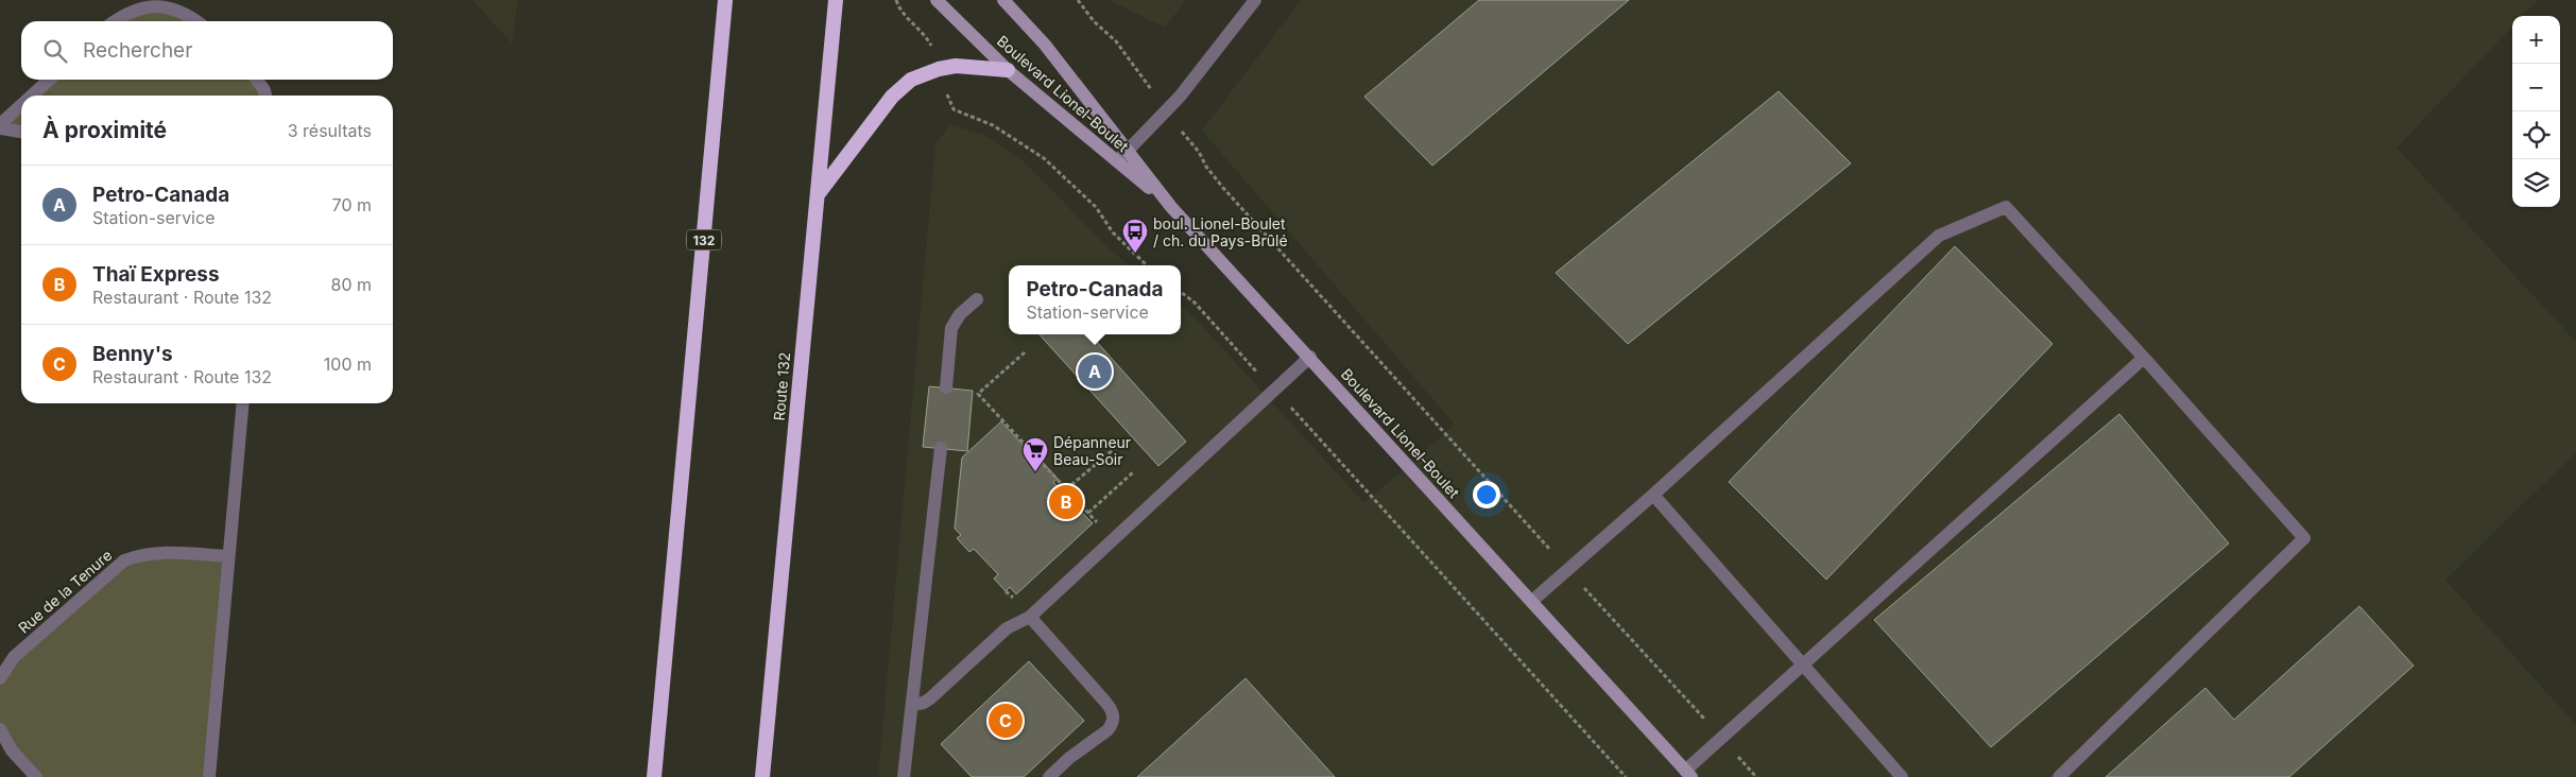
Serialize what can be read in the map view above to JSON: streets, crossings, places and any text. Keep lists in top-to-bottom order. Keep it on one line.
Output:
{"streets":{"highway":["132","Route 132"],"main road":["Boulevard Lionel-Boulet"],"street":["Rue de la Tenure"]},"places":{"bus stop":["boul. Lionel-Boulet / ch. du Pays-Brûlé"],"supermarket":["Dépanneur Beau-Soir"]},"page":{"map_buttons":["+","−"],"search":"Rechercher","heading":["À proximité","3 résultats"],"list":[{"mark":"A","name":"Petro-Canada","note":"Station-service","value":"70 m"},{"mark":"B","name":"Thaï Express","note":"Restaurant · Route 132","value":"80 m"},{"mark":"C","name":"Benny's","note":"Restaurant · Route 132","value":"100 m"}],"popup":["Petro-Canada","Station-service"],"pins":["A","B","C"]}}
